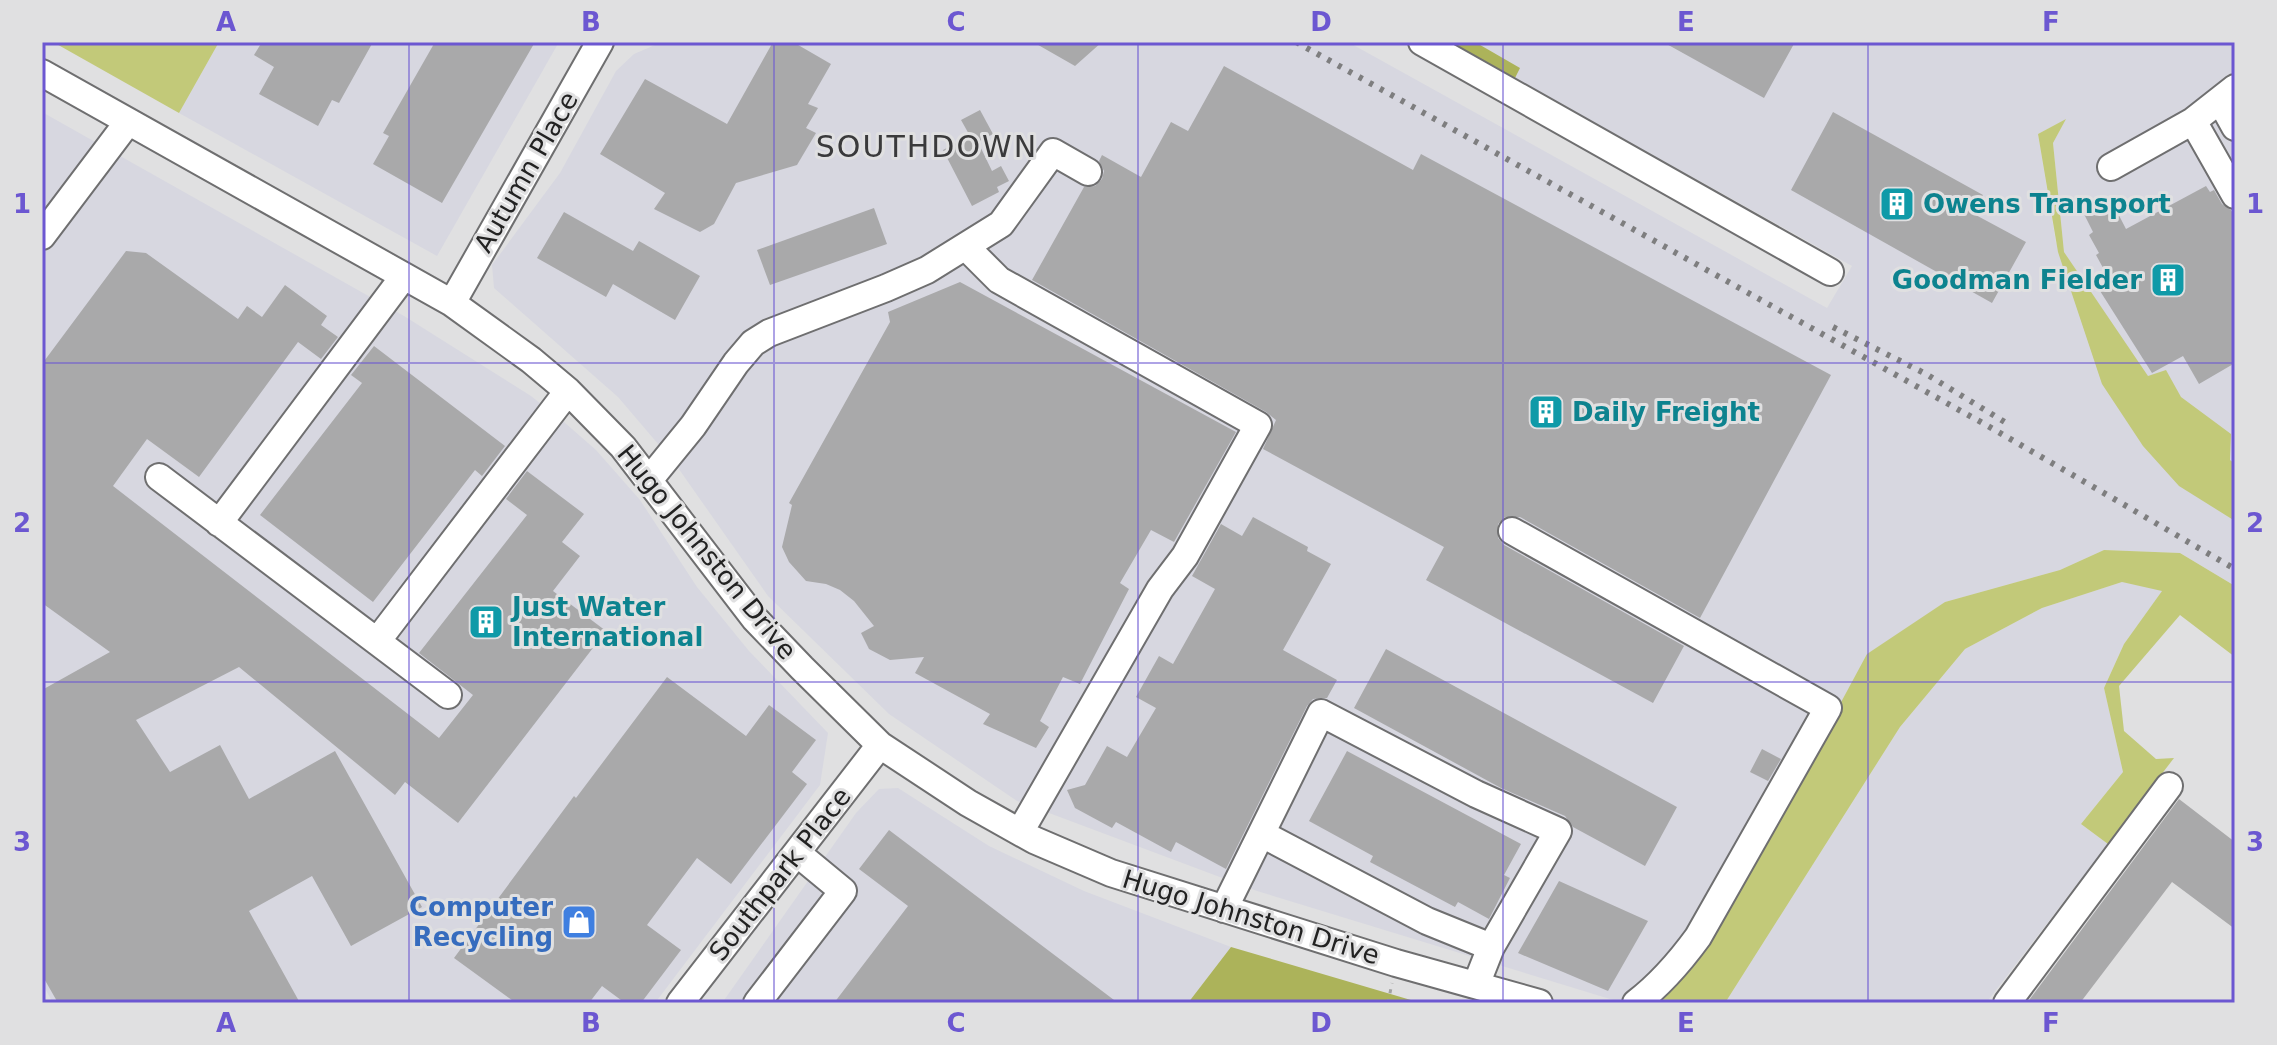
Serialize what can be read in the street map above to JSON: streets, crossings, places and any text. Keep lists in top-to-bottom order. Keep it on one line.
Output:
{"streets":{"street":["Autumn Place","Hugo Johnston Drive","Southpark Place"]},"crossings":[["Autumn Place","Hugo Johnston Drive"],["Hugo Johnston Drive","Southpark Place"]],"districts":["SOUTHDOWN"],"places":{"building":["Owens Transport","Goodman Fielder","Daily Freight","Just Water International"],"shop":["Computer Recycling"]},"grid":{"columns":["A","B","C","D","E","F"],"rows":["1","2","3"]}}
